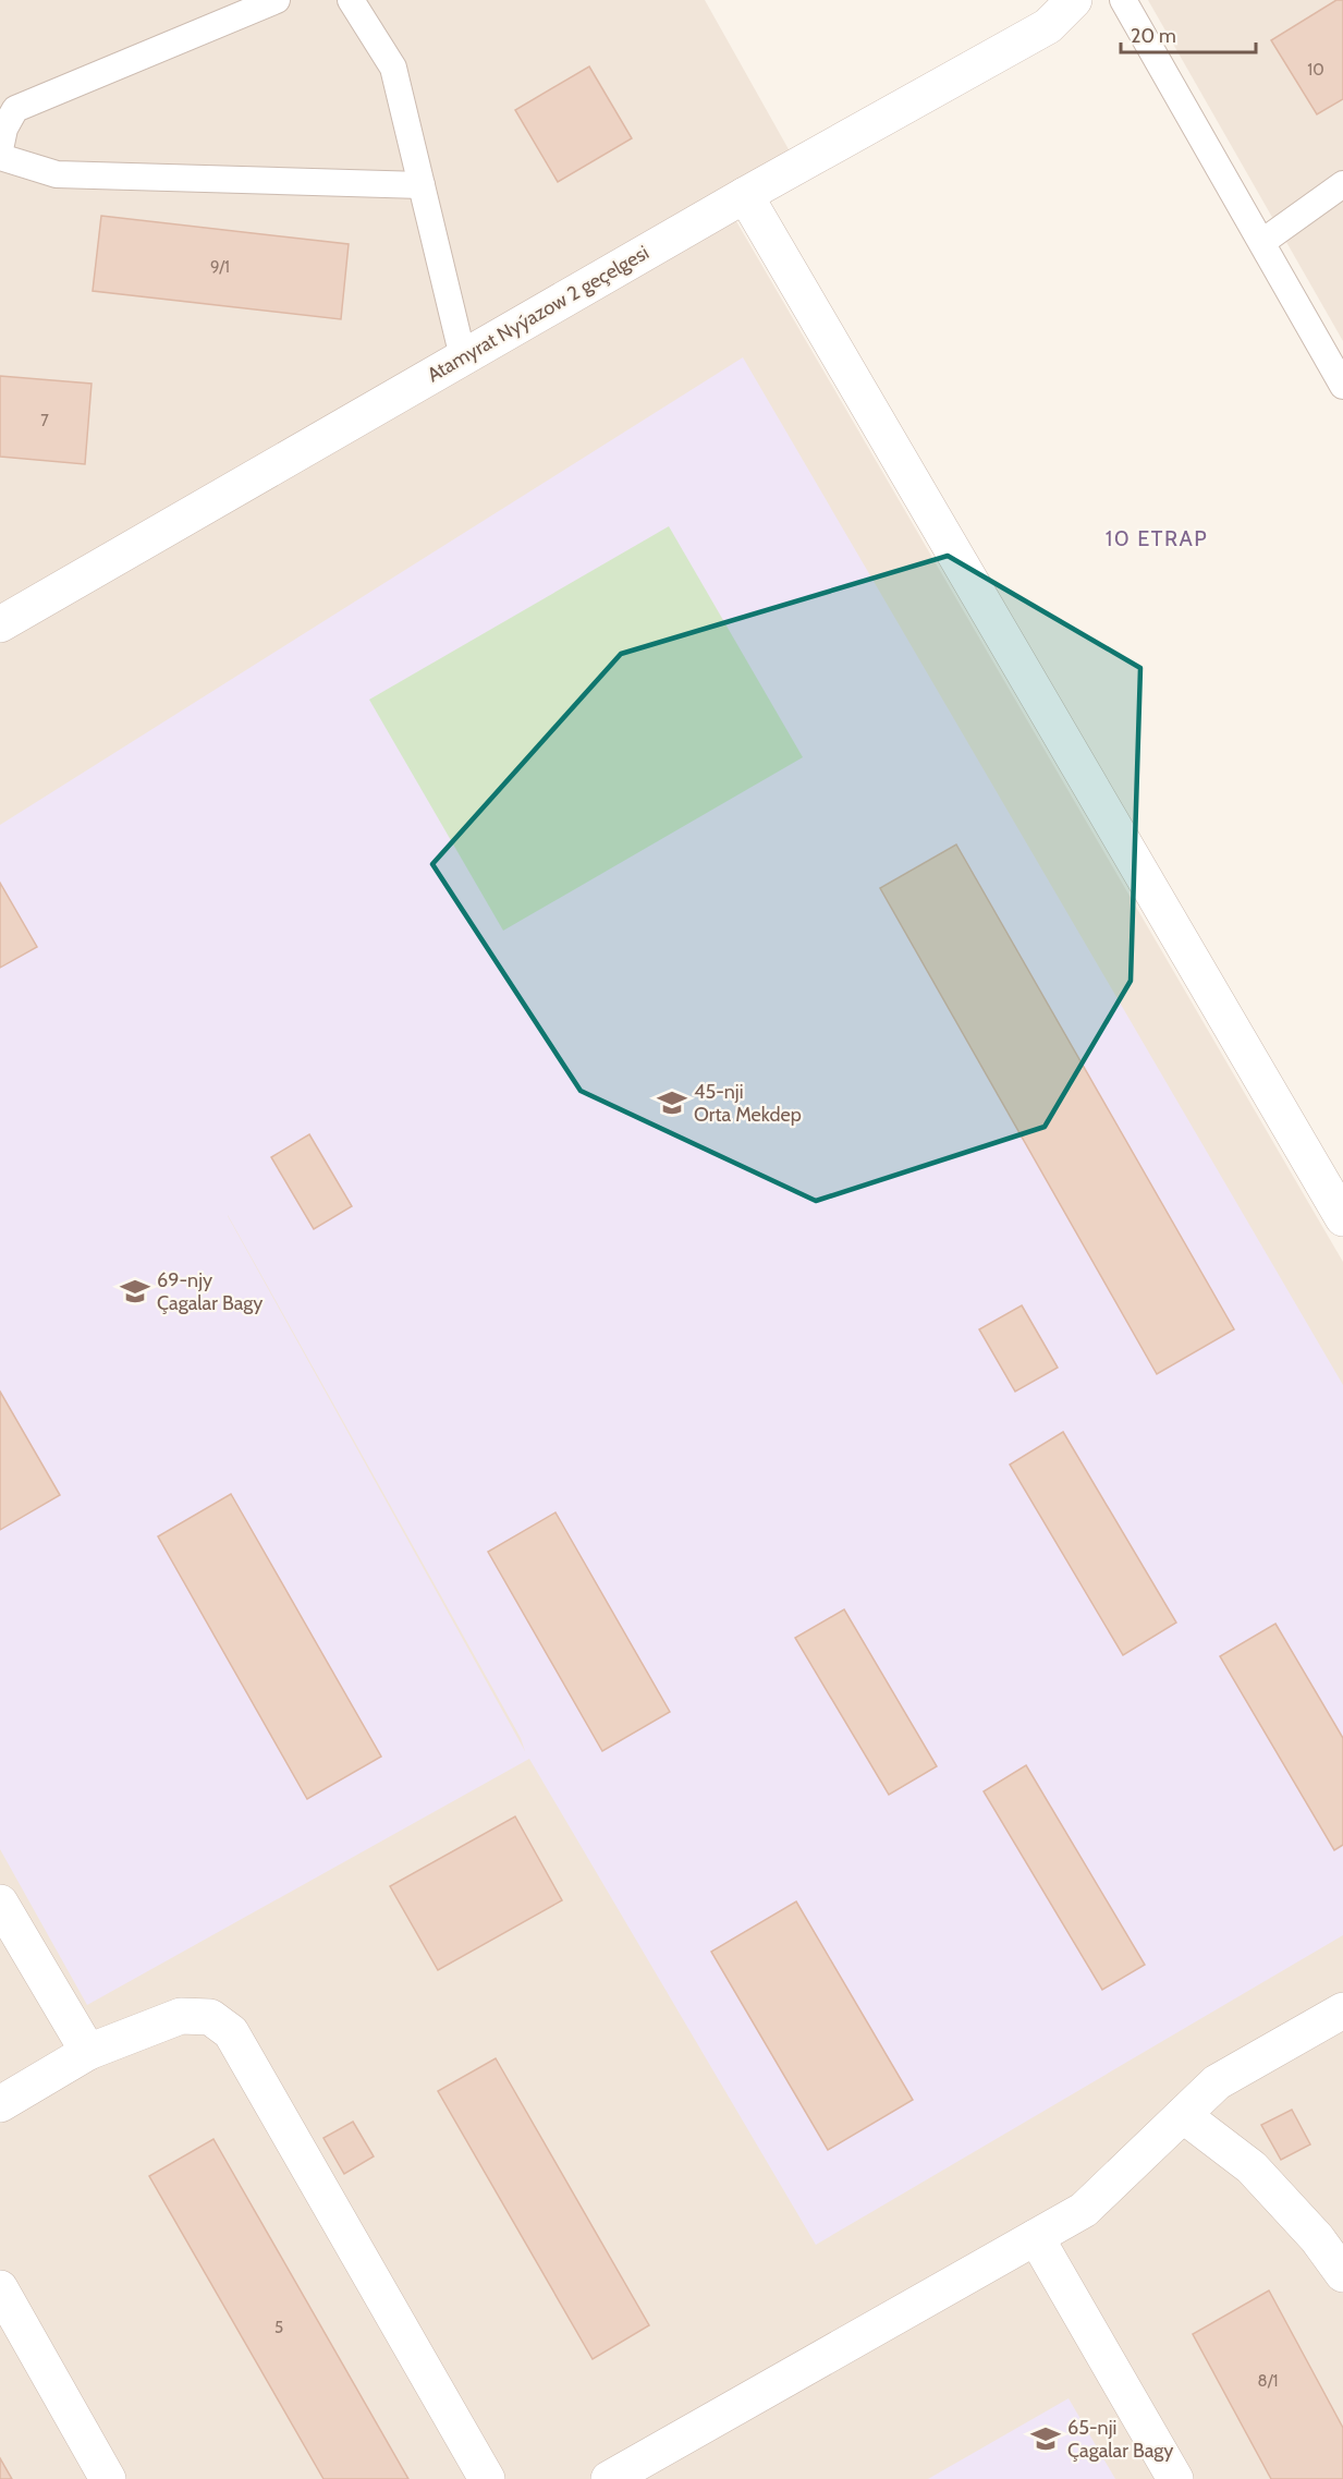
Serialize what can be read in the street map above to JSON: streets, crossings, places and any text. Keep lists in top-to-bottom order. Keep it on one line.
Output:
{"streets":{"street":["Atamyrat Nyýazow 2 geçelgesi"]},"districts":["10 ETRAP"],"places":{"school or university":["45-nji Orta Mekdep","69-njy Çagalar Bagy","65-nji Çagalar Bagy"]},"house_numbers":["10","9/1","7","5","8/1"],"scale_bar":"20 m"}
